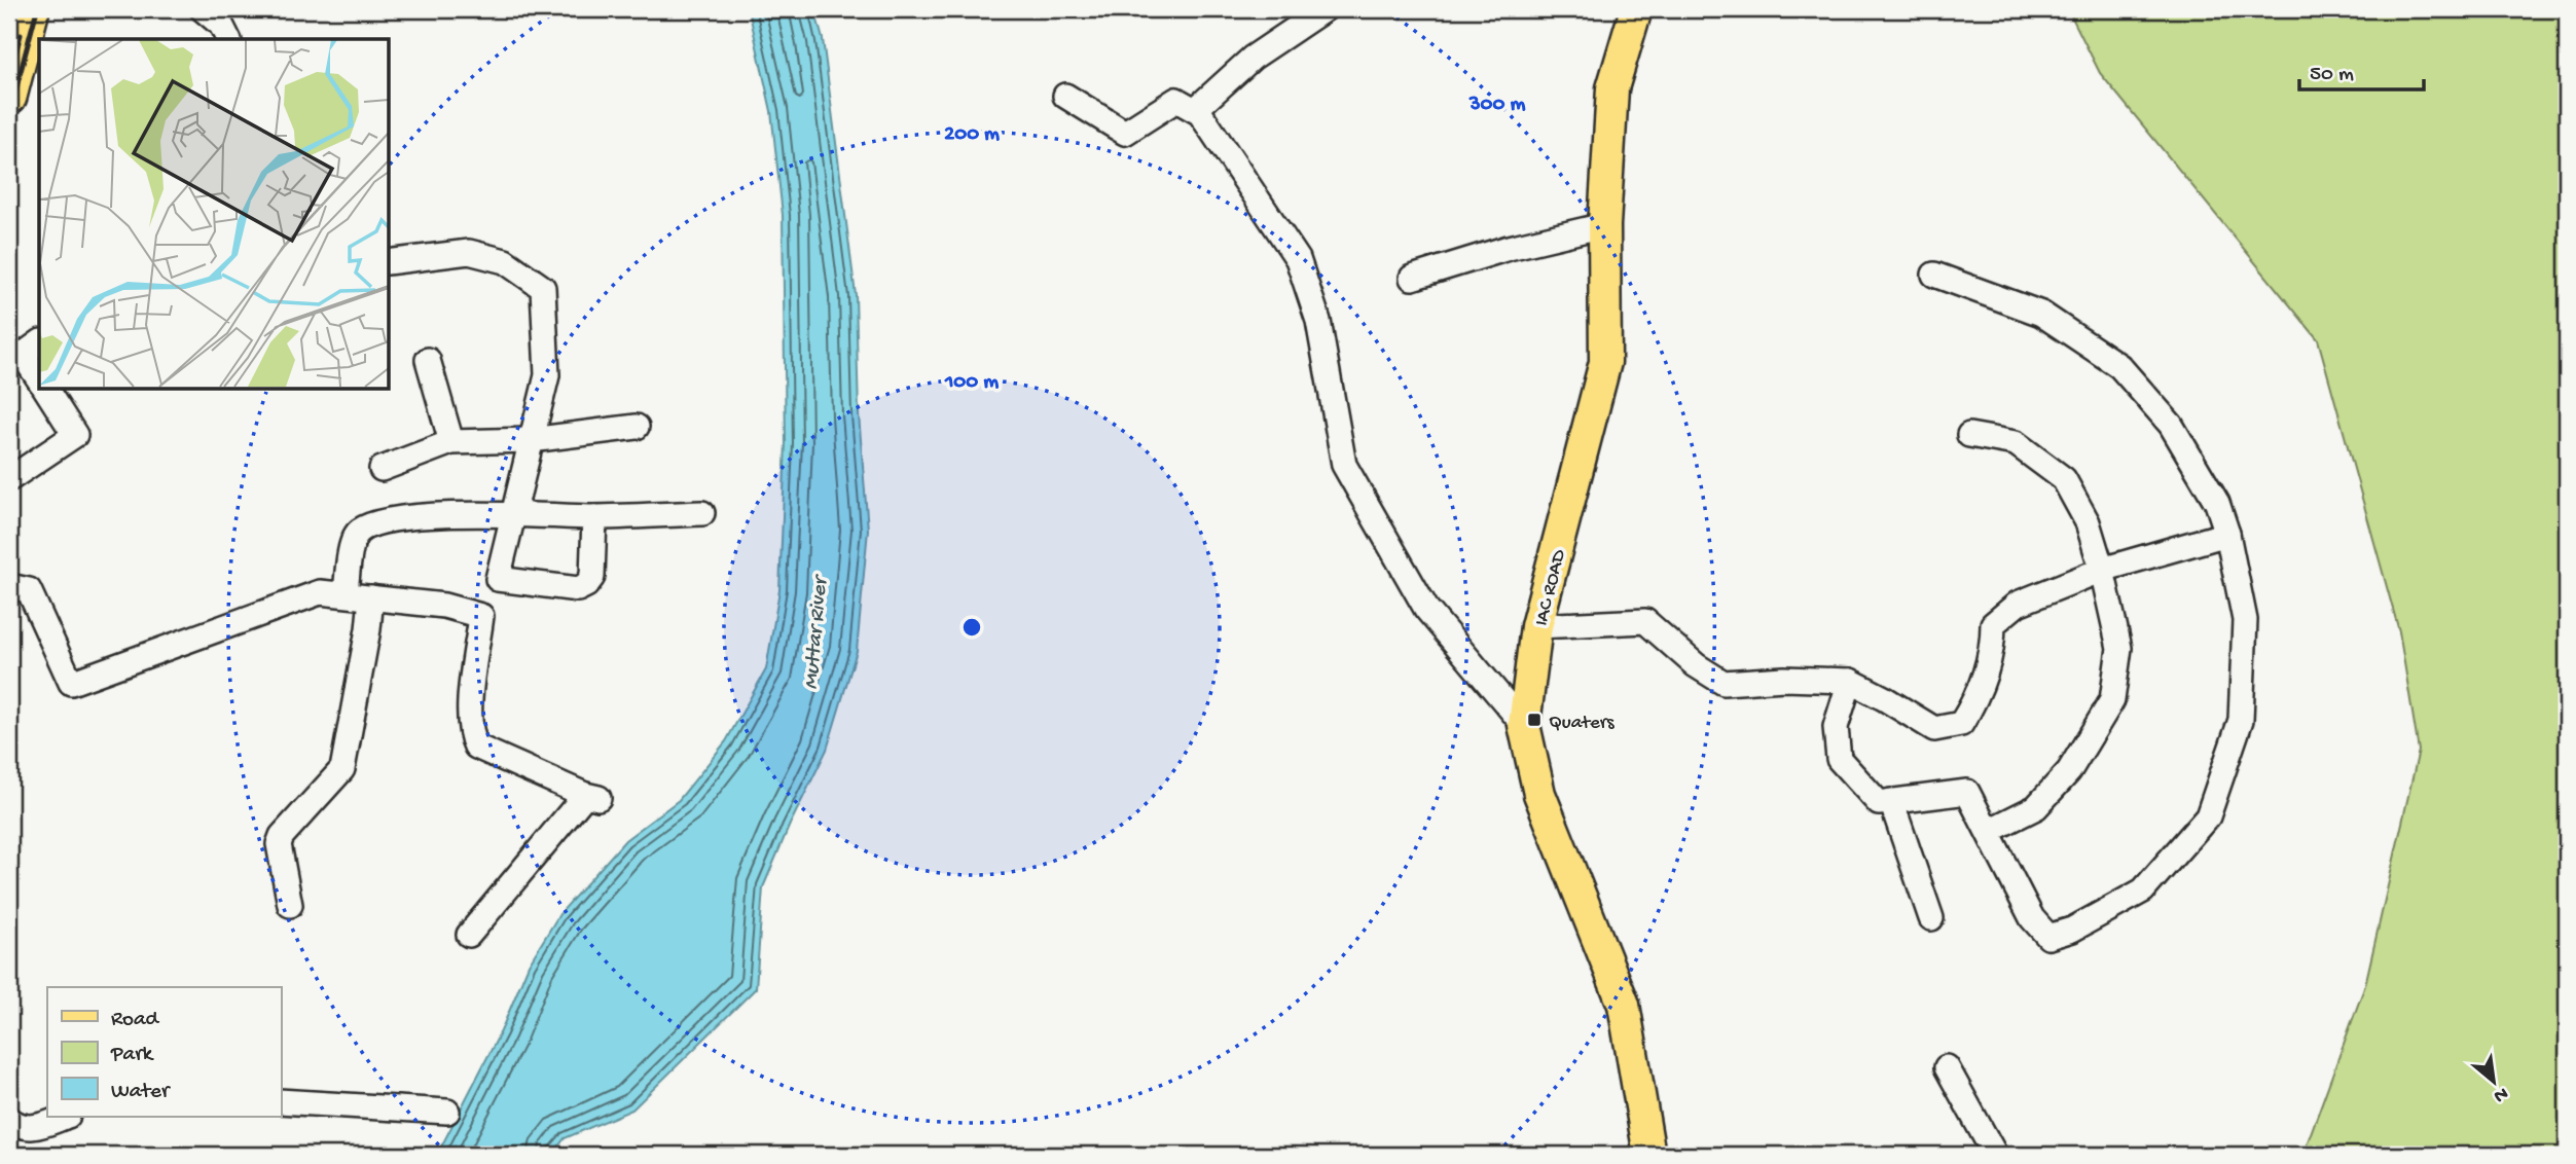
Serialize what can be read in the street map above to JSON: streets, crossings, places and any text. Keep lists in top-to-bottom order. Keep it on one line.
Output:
{"streets":{"main road":["IAC ROAD"]},"water":["Muttar River"],"places":{"transit":["Quaters"]},"legend":["Road","Park","Water"],"scale_bar":"50 m","north":"bottom right","rings":["300 m","200 m","100 m"]}
